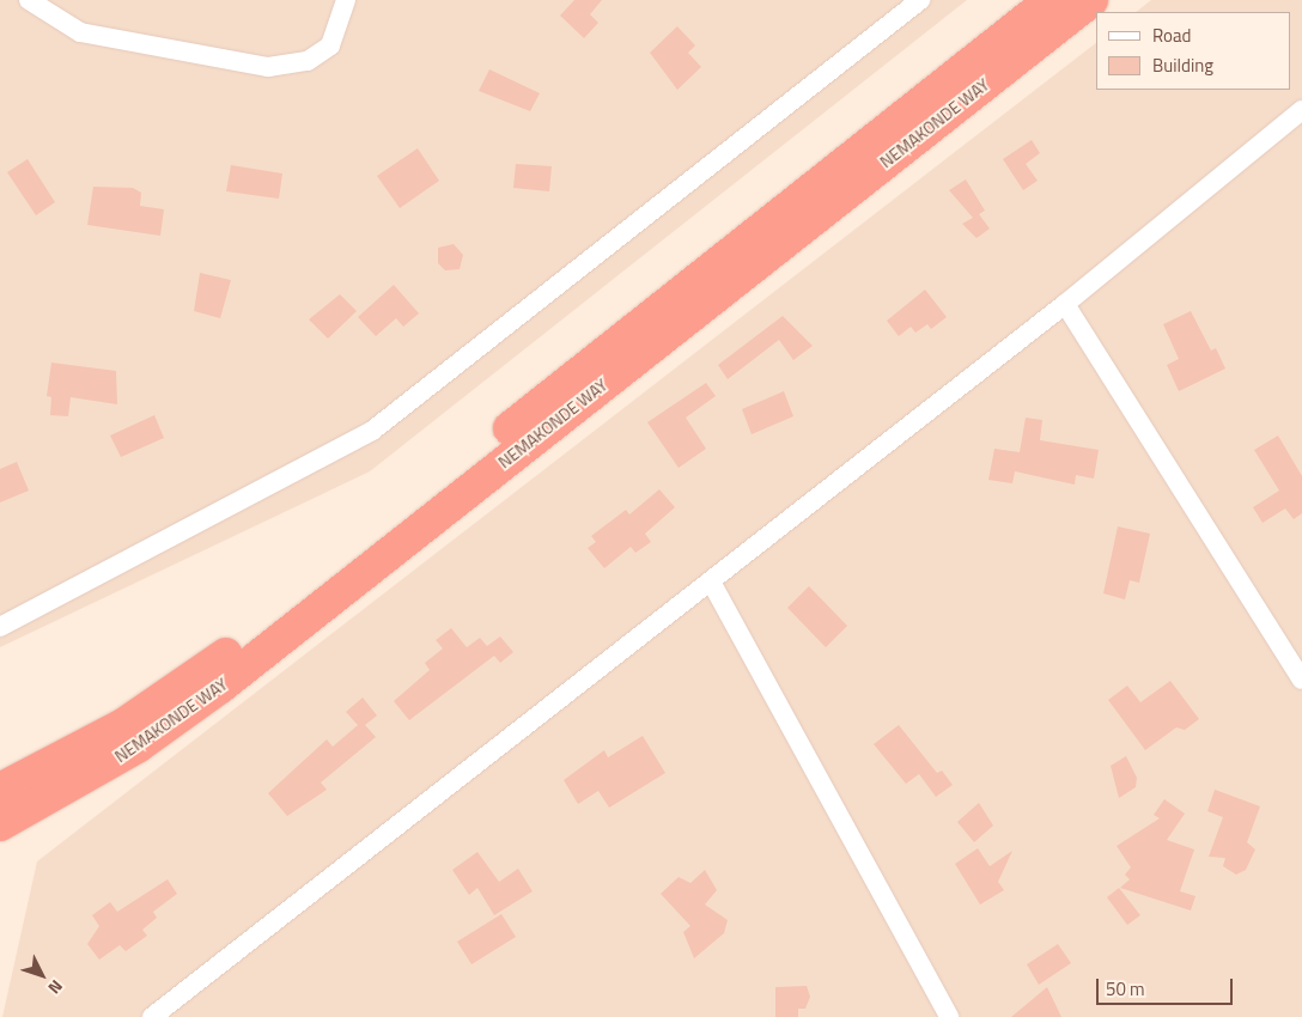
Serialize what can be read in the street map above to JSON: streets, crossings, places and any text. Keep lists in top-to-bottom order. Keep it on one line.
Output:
{"streets":{"highway":["NEMAKONDE WAY"]},"legend":["Road","Building"],"scale_bar":"50 m","north":"bottom right"}
